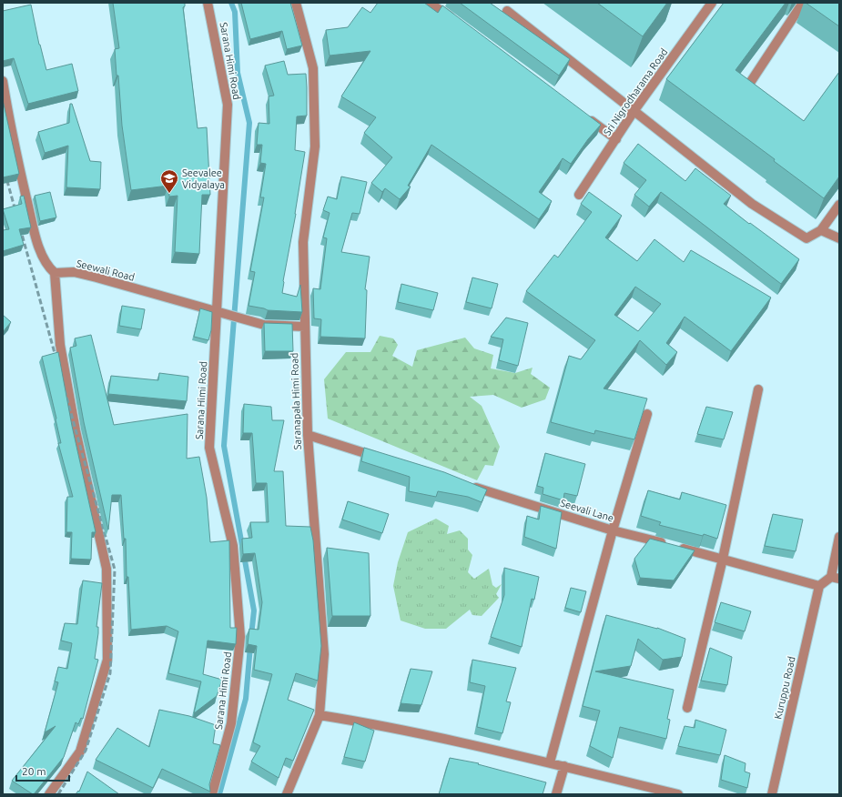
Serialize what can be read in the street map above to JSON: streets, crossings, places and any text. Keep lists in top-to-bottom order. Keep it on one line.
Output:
{"streets":{"street":["Sarana Himi Road","Sri Nigrodharama Road","Seewali Road","Saranapala Himi Road","Seevali Lane","Kuruppu Road"]},"crossings":[["Sarana Himi Road","Seewali Road"],["Seewali Road","Saranapala Himi Road"],["Seevali Lane","Kuruppu Road"]],"places":{"school or university":["Seevalee Vidyalaya"]},"scale_bar":"20 m"}
